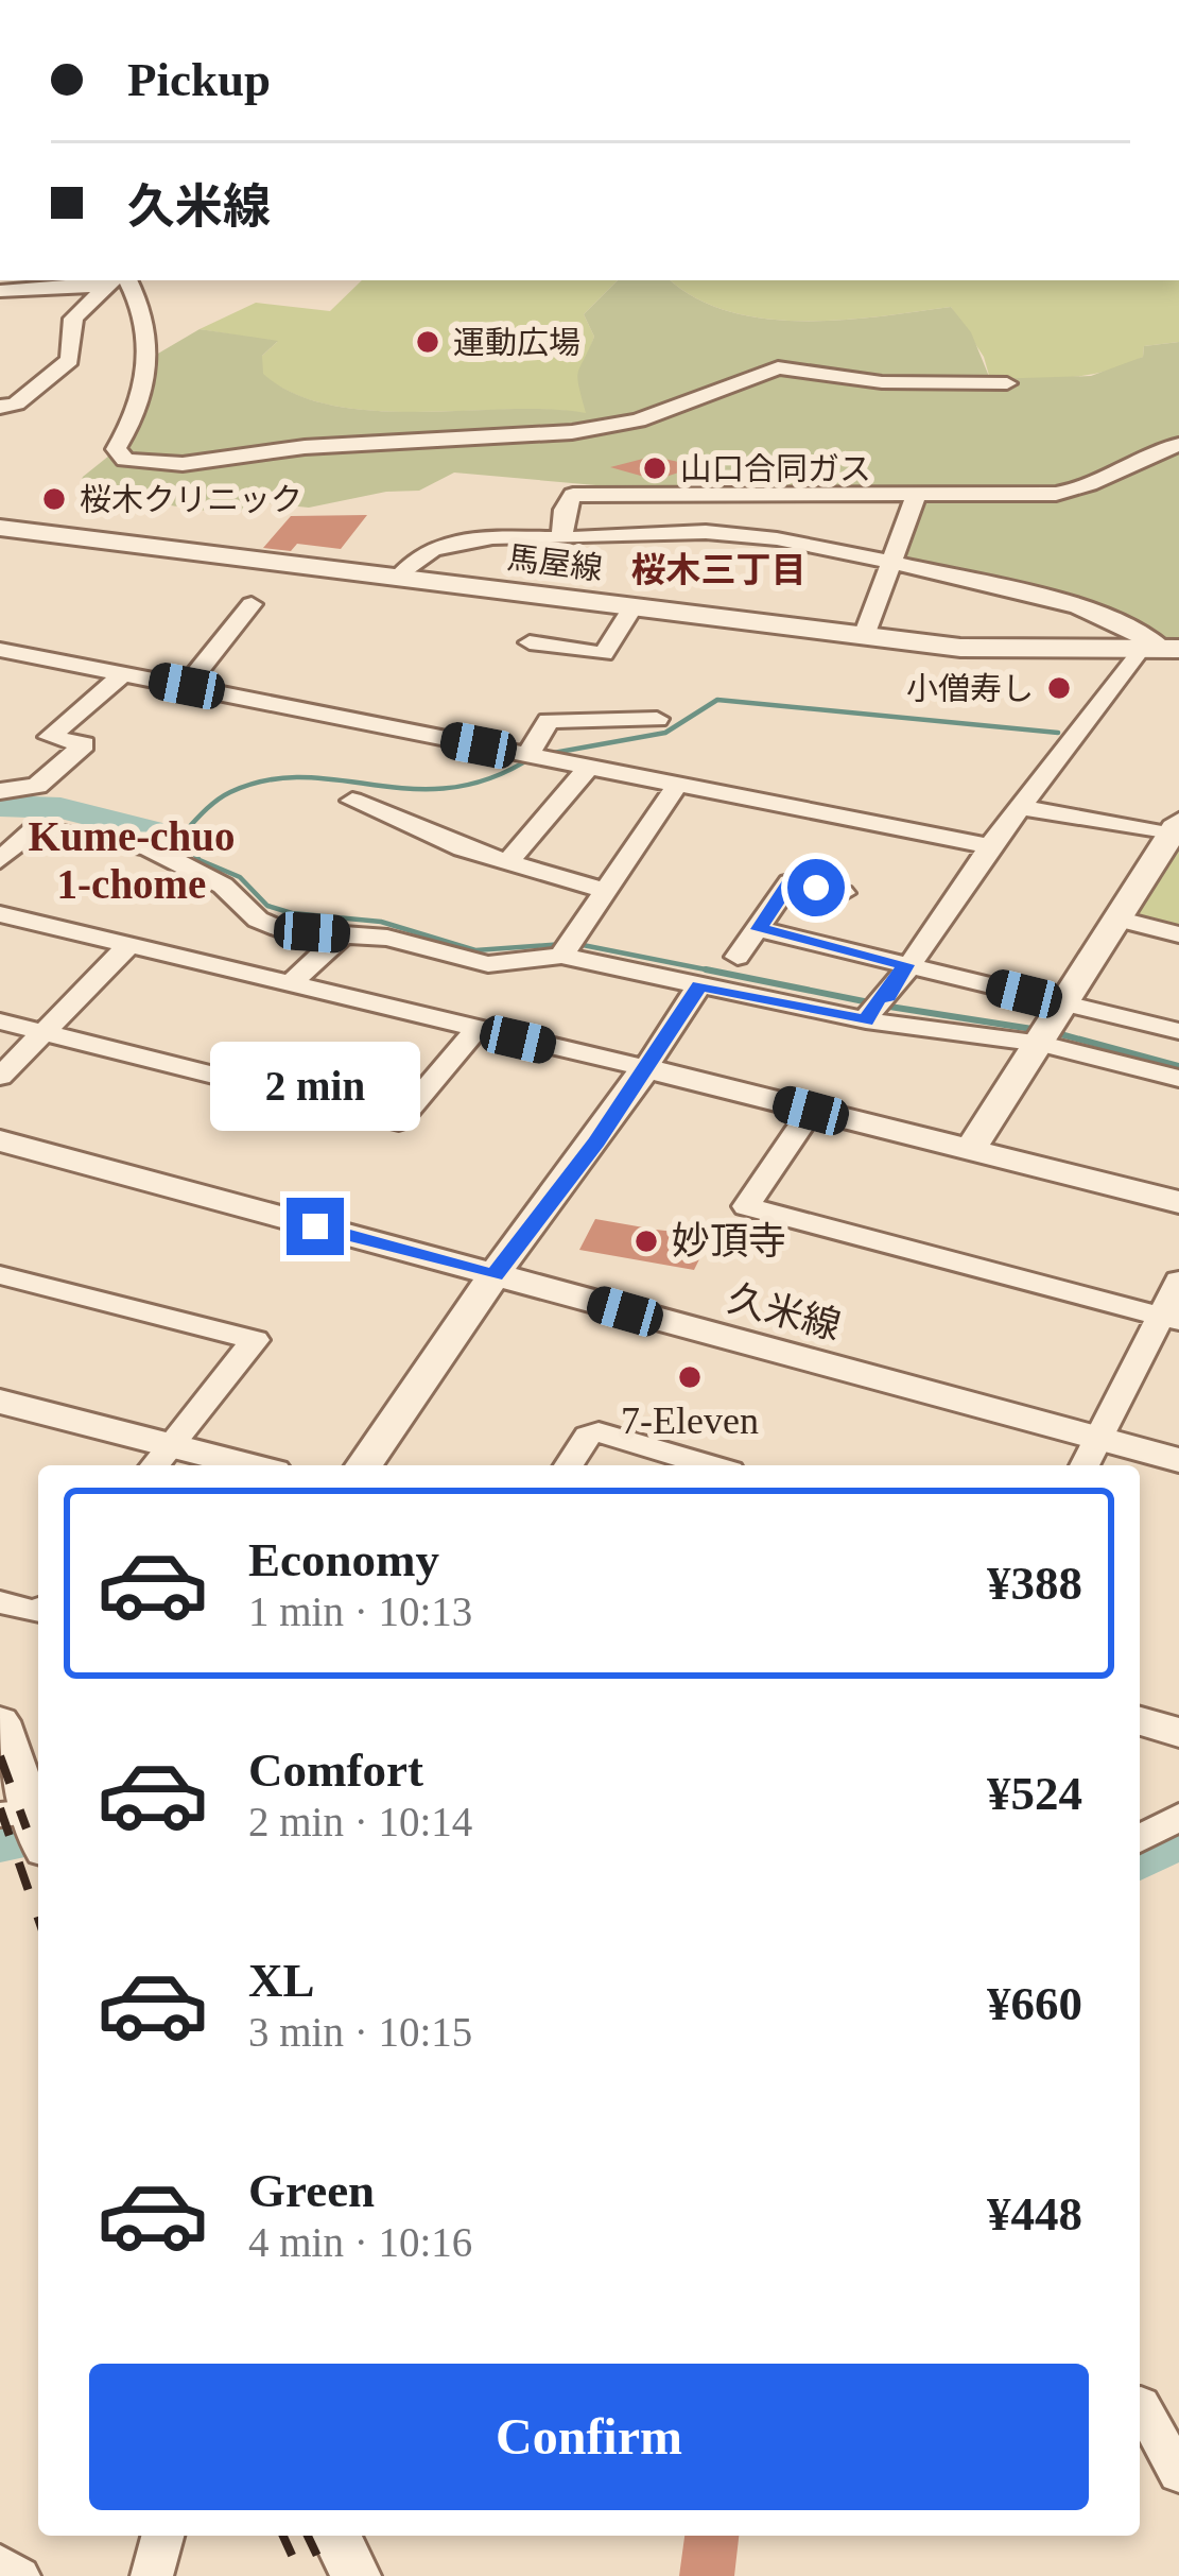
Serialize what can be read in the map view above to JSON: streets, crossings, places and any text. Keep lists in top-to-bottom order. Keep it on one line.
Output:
{"streets":{"street":["馬屋線","久米線"]},"districts":["桜木三丁目","Kume-chuo 1-chome"],"places":["運動広場","山口合同ガス","桜木クリニック","小僧寿し","妙頂寺","7-Eleven"],"page":{"banner":["Pickup","久米線"],"bubble":"2 min","list":[{"name":"Economy","note":"1 min · 10:13","value":"¥388"},{"name":"Comfort","note":"2 min · 10:14","value":"¥524"},{"name":"XL","note":"3 min · 10:15","value":"¥660"},{"name":"Green","note":"4 min · 10:16","value":"¥448"}],"buttons":"Confirm"}}
